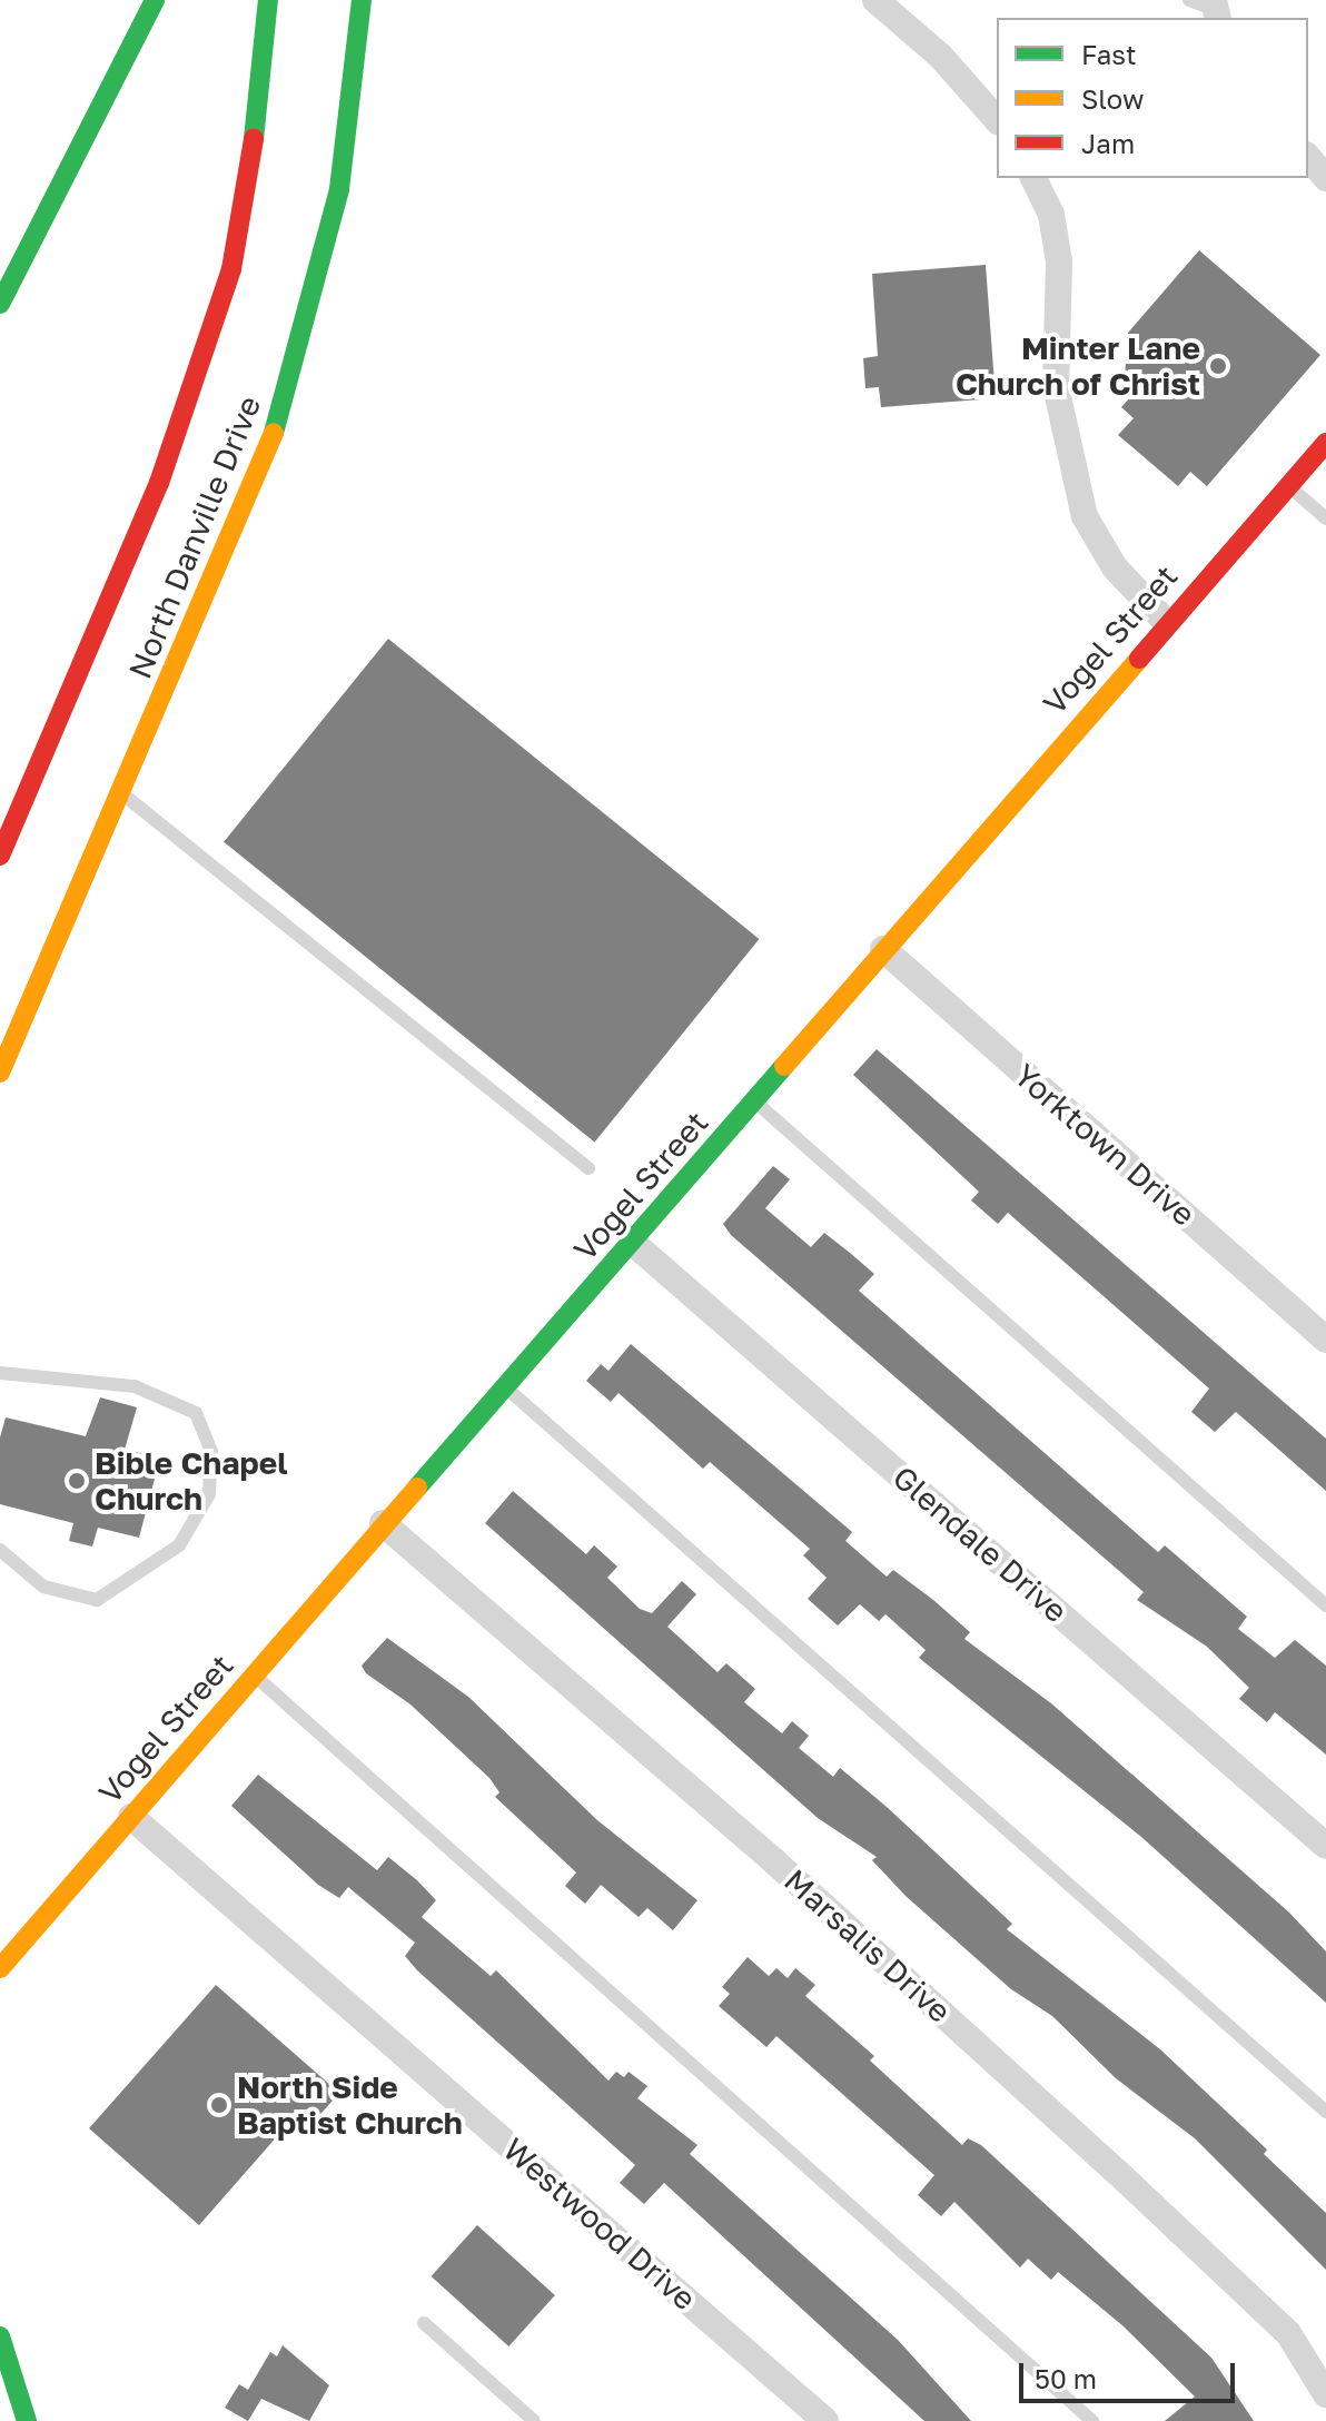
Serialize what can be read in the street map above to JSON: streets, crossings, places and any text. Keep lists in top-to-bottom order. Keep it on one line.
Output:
{"streets":{"main road":["North Danville Drive","Vogel Street"],"street":["Yorktown Drive","Glendale Drive","Marsalis Drive","Westwood Drive"]},"crossings":[["Vogel Street","Yorktown Drive"],["Vogel Street","Glendale Drive"],["Vogel Street","Marsalis Drive"],["Vogel Street","Westwood Drive"]],"places":["Minter Lane Church of Christ","Bible Chapel Church","North Side Baptist Church"],"legend":["Fast","Slow","Jam"],"scale_bar":"50 m"}
